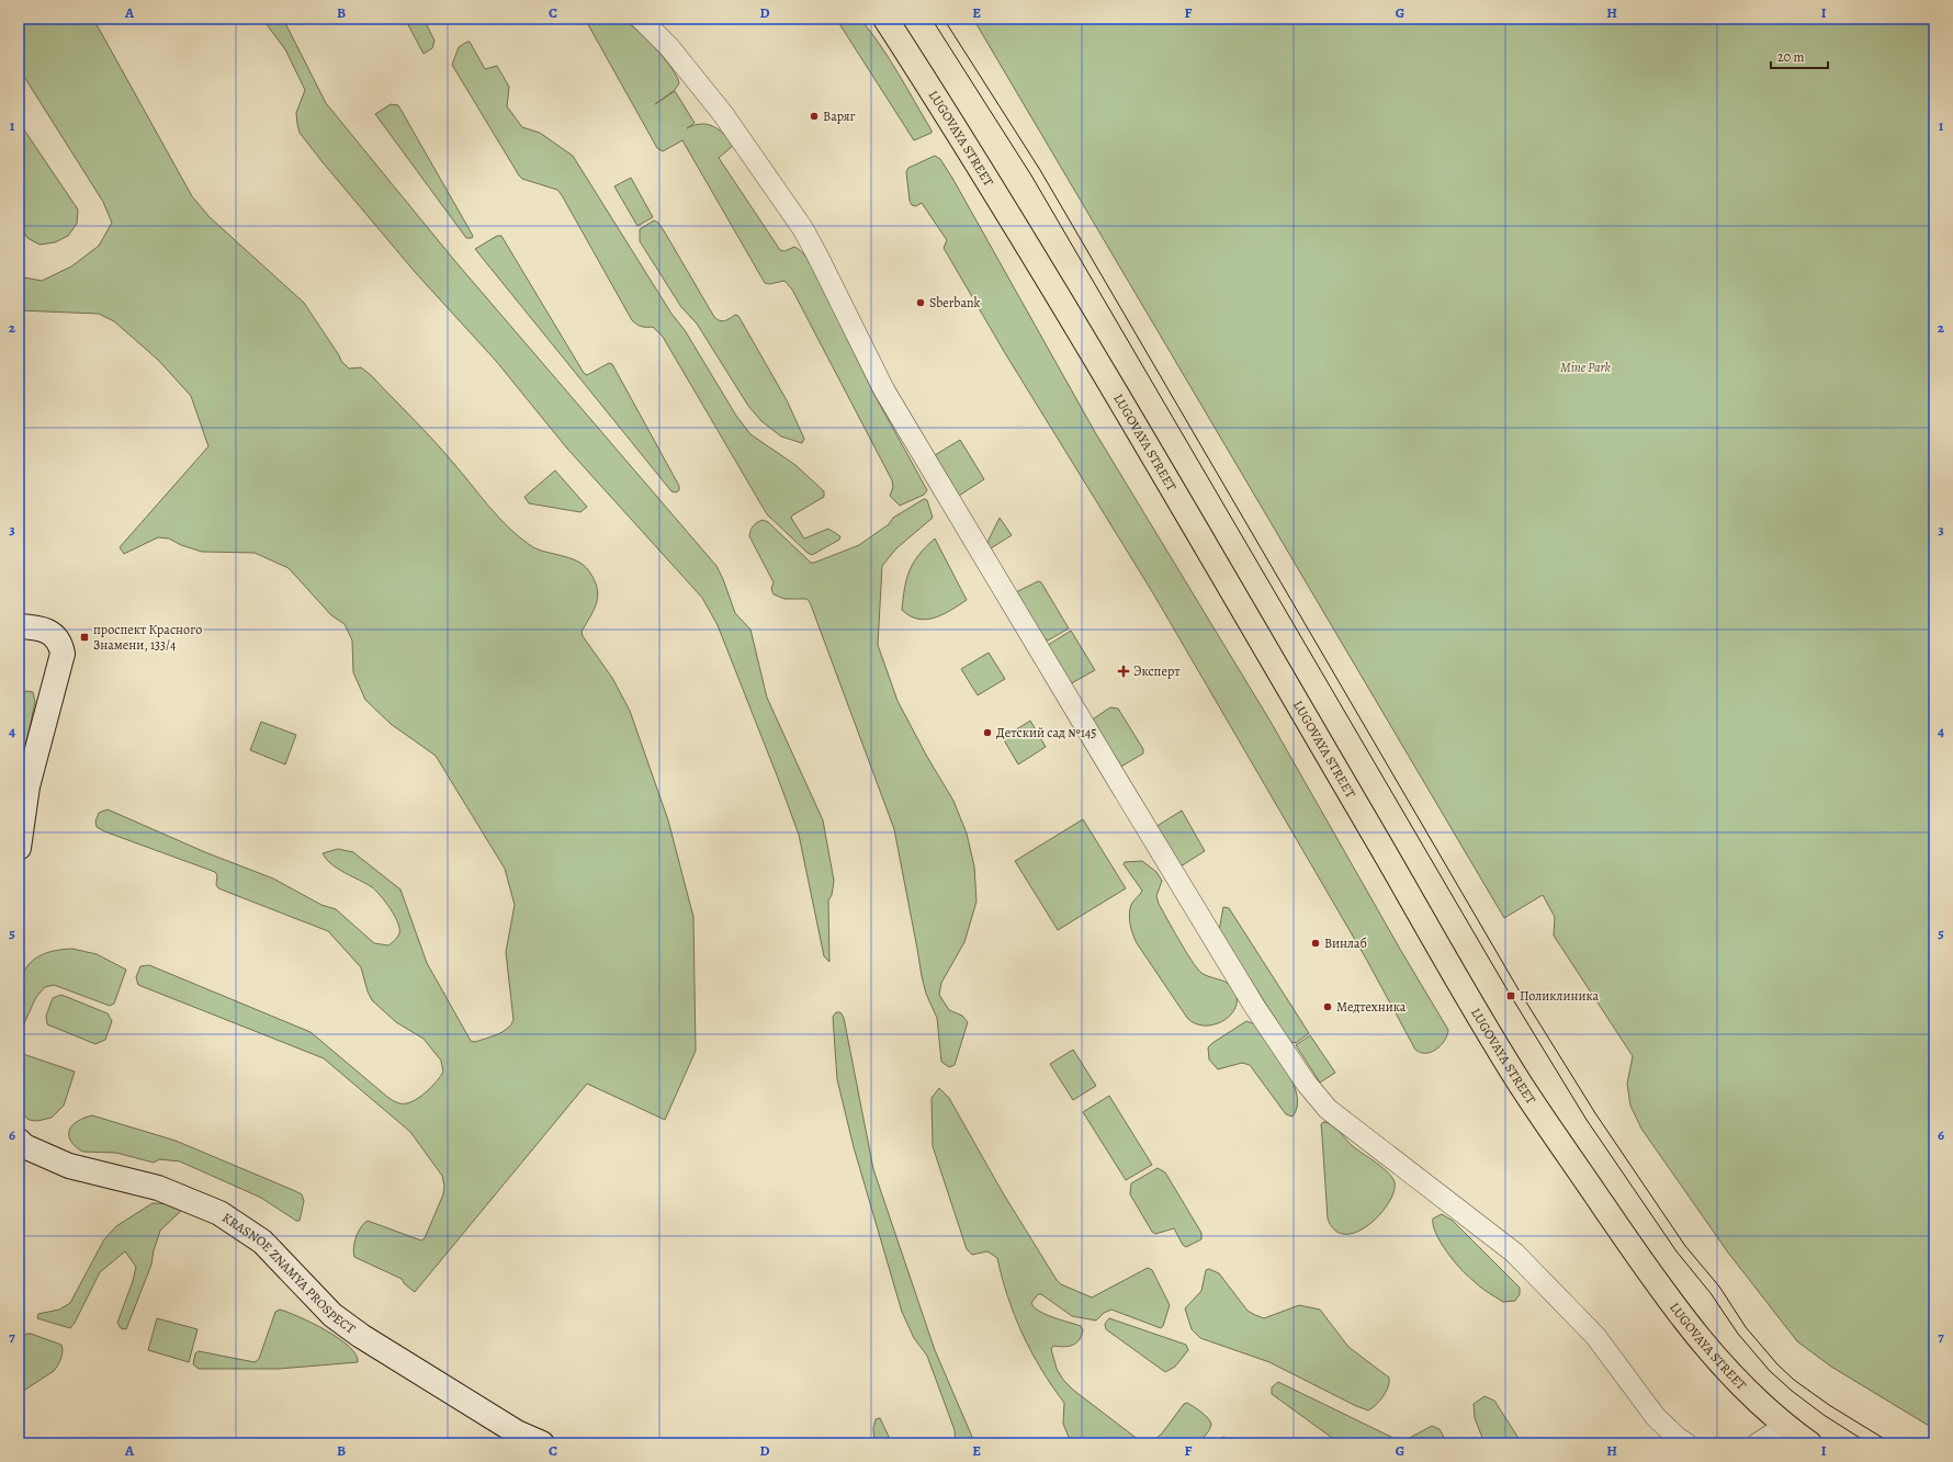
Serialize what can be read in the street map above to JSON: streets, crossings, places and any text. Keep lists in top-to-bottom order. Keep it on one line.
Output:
{"streets":{"main road":["LUGOVAYA STREET","KRASNOE ZNAMYA PROSPECT"]},"parks":["Mine Park"],"places":{"other":["Варяг","Sberbank","Детский сад №145","Винлаб","Медтехника"],"transit":["проспект Красного Знамени, 133/4","Поликлиника"],"health":["Эксперт"]},"scale_bar":"20 m","grid":{"columns":["A","B","C","D","E","F","G","H","I"],"rows":["1","2","3","4","5","6","7"]}}
